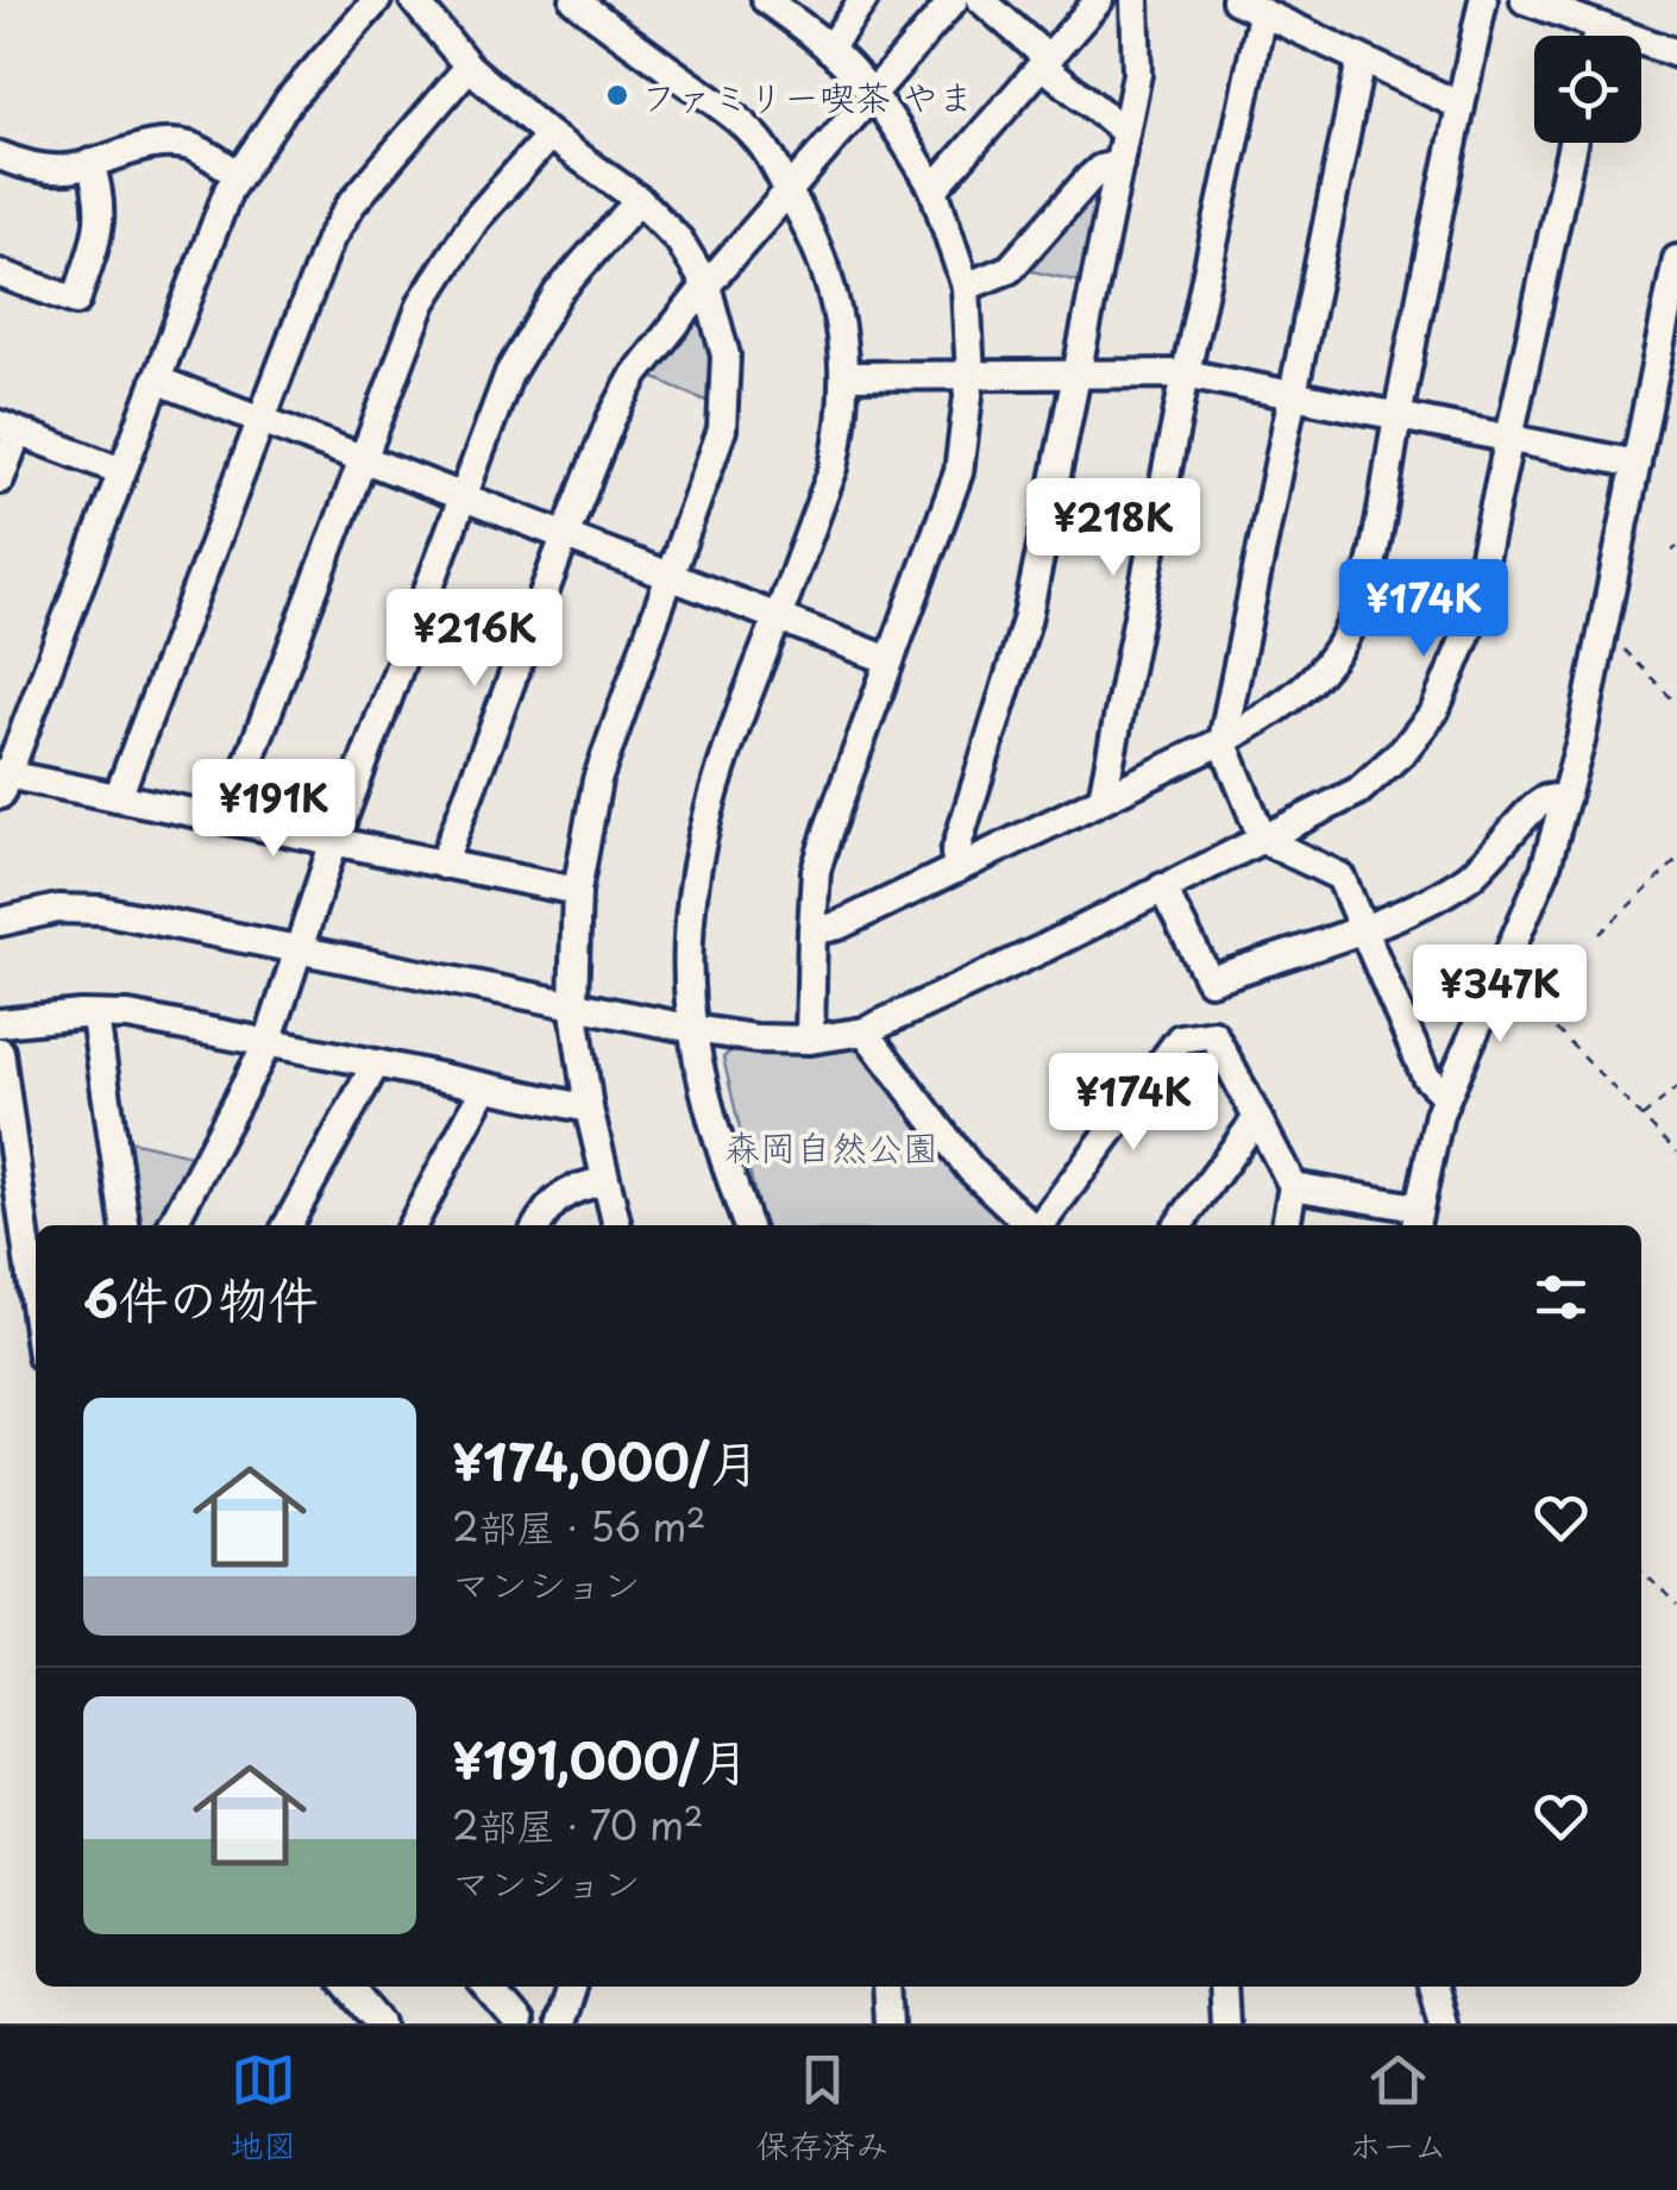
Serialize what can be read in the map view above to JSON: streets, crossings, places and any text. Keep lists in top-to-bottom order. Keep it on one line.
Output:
{"parks":["森岡自然公園"],"places":["ファミリー喫茶 やま"],"page":{"price":["¥218K","¥174K","¥216K","¥191K","¥347K","¥174K"],"heading":"6件の物件","list":[{"name":"¥174,000/月","note":"2部屋 · 56 m² · マンション"},{"name":"¥191,000/月","note":"2部屋 · 70 m² · マンション"}],"tabs":["地図","保存済み","ホーム"]}}
